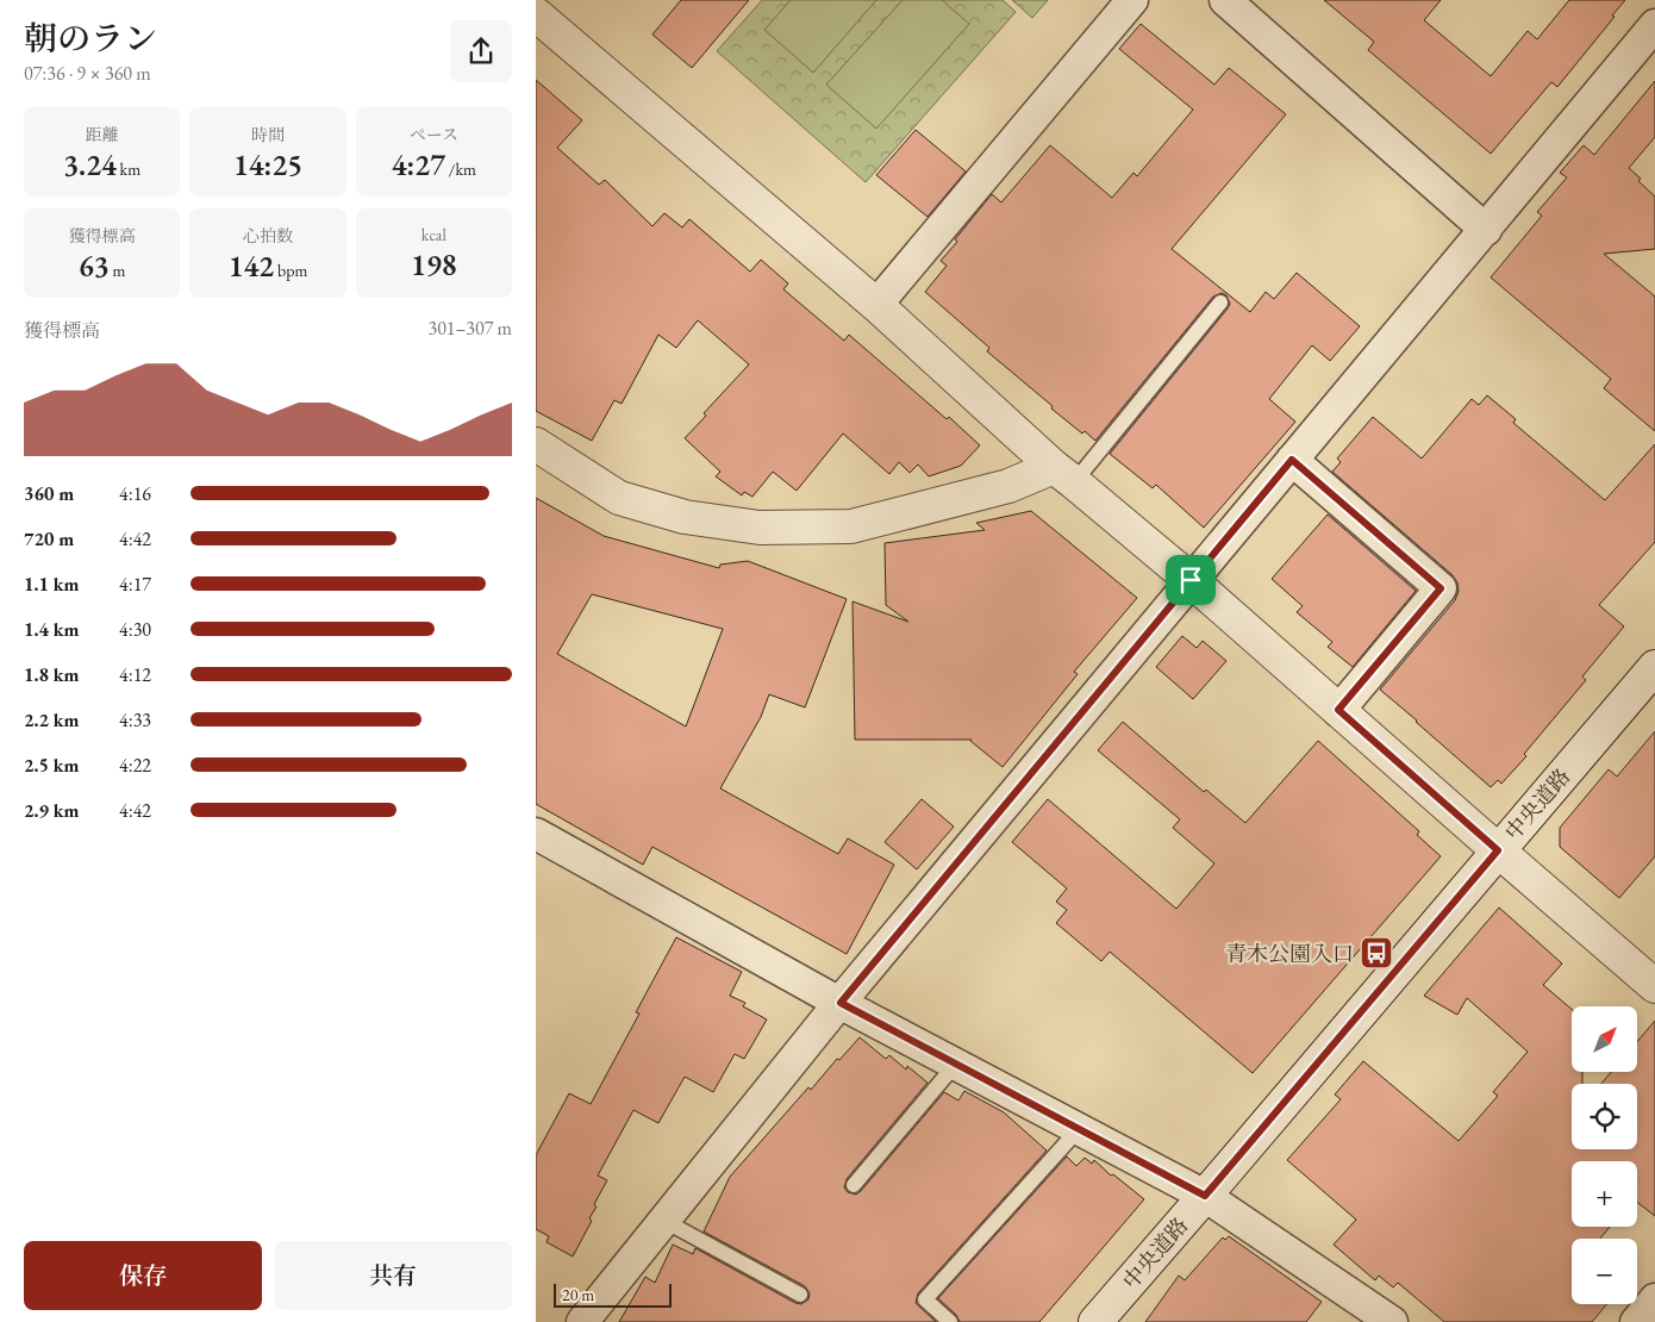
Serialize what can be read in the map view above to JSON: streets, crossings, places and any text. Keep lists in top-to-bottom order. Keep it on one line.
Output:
{"streets":{"street":["中央道路"]},"places":{"bus stop":["青木公園入口"]},"scale_bar":"20 m","north":"top right","page":{"heading":["朝のラン","07:36 · 9 × 360 m"],"stats":[["距離","3.24 km"],["時間","14:25"],["ペース","4:27 /km"],["獲得標高","63 m"],["心拍数","142 bpm"],["kcal","198"]],"chart":["獲得標高","301–307 m"],"list":[{"name":"360 m","note":"4:16"},{"name":"720 m","note":"4:42"},{"name":"1.1 km","note":"4:17"},{"name":"1.4 km","note":"4:30"},{"name":"1.8 km","note":"4:12"},{"name":"2.2 km","note":"4:33"},{"name":"2.5 km","note":"4:22"},{"name":"2.9 km","note":"4:42"}],"map_buttons":["+","−"],"buttons":["保存","共有"],"scale":"20 m"}}
